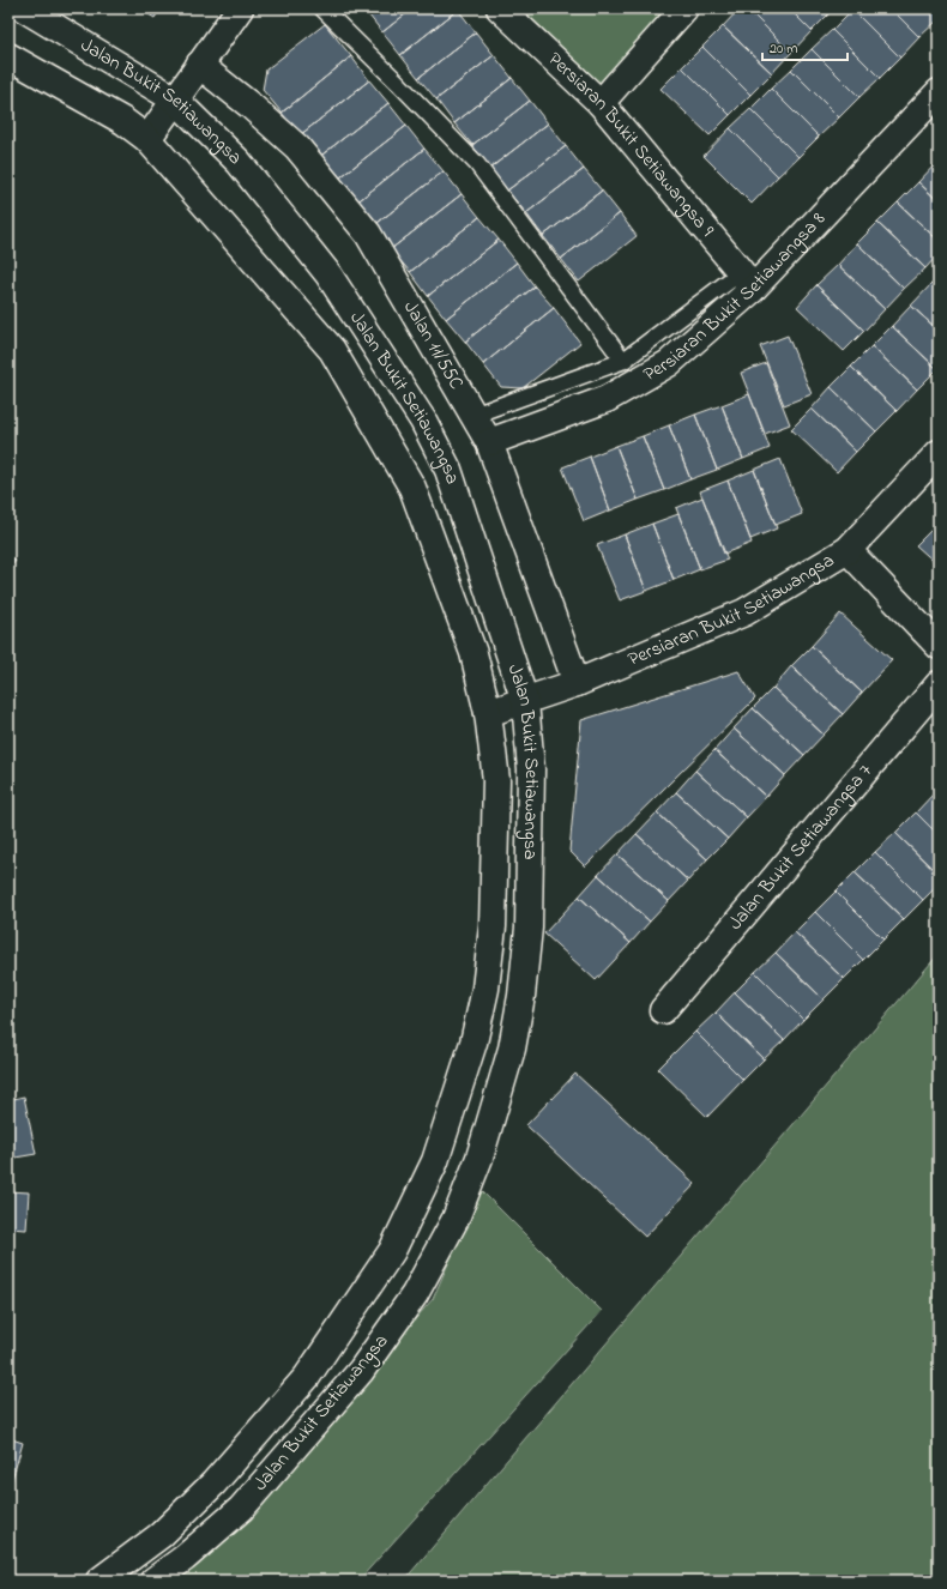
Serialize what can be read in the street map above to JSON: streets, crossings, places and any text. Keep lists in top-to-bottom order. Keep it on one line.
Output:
{"streets":{"street":["Jalan Bukit Setiawangsa","Persiaran Bukit Setiawangsa 9","Persiaran Bukit Setiawangsa 8","Jalan 11/55C","Persiaran Bukit Setiawangsa","Jalan Bukit Setiawangsa 7"]},"crossings":[["Jalan Bukit Setiawangsa","Persiaran Bukit Setiawangsa"],["Persiaran Bukit Setiawangsa 9","Persiaran Bukit Setiawangsa 8"],["Persiaran Bukit Setiawangsa 8","Jalan 11/55C"],["Jalan 11/55C","Persiaran Bukit Setiawangsa"]],"scale_bar":"20 m"}
